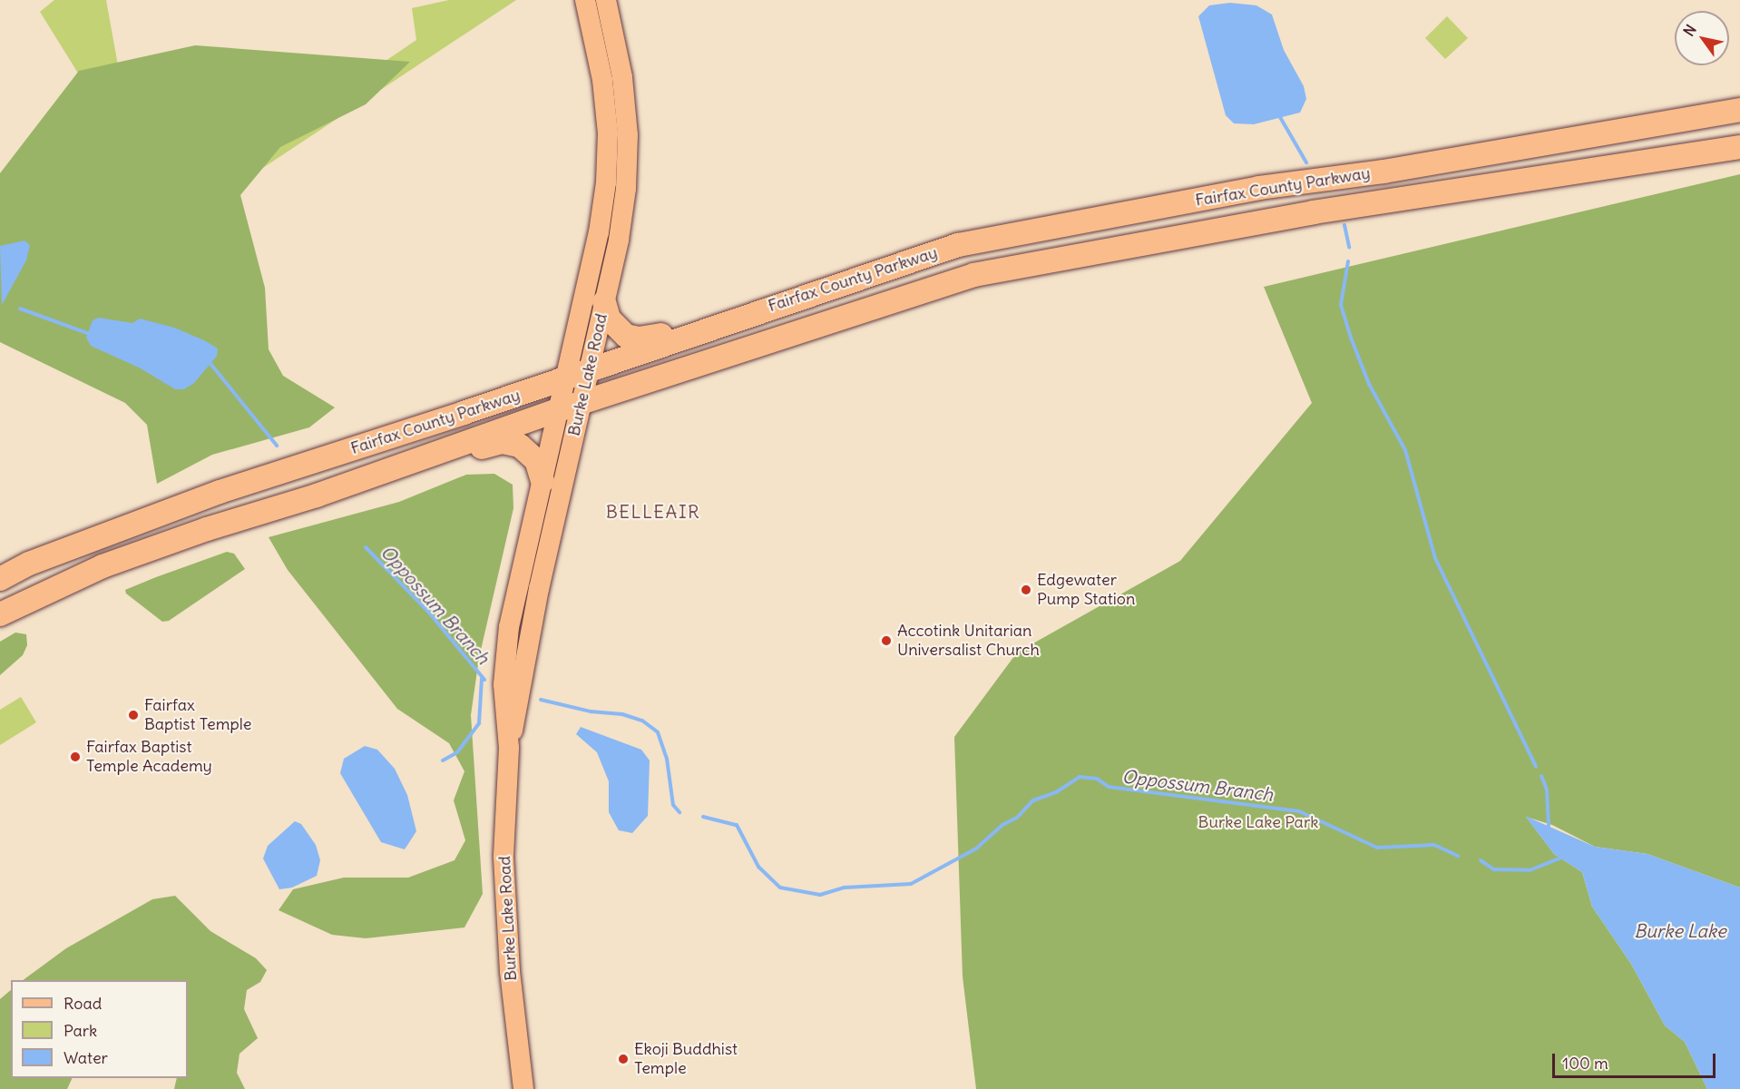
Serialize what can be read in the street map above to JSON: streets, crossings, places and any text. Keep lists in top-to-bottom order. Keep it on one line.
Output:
{"streets":{"highway":["Fairfax County Parkway"],"main road":["Burke Lake Road"]},"crossings":[["Fairfax County Parkway","Burke Lake Road"]],"districts":["BELLEAIR"],"water":["Oppossum Branch","Burke Lake"],"parks":["Burke Lake Park"],"places":["Edgewater Pump Station","Accotink Unitarian Universalist Church","Fairfax Baptist Temple","Fairfax Baptist Temple Academy","Ekoji Buddhist Temple"],"legend":["Road","Park","Water"],"scale_bar":"100 m","north":"top left"}
